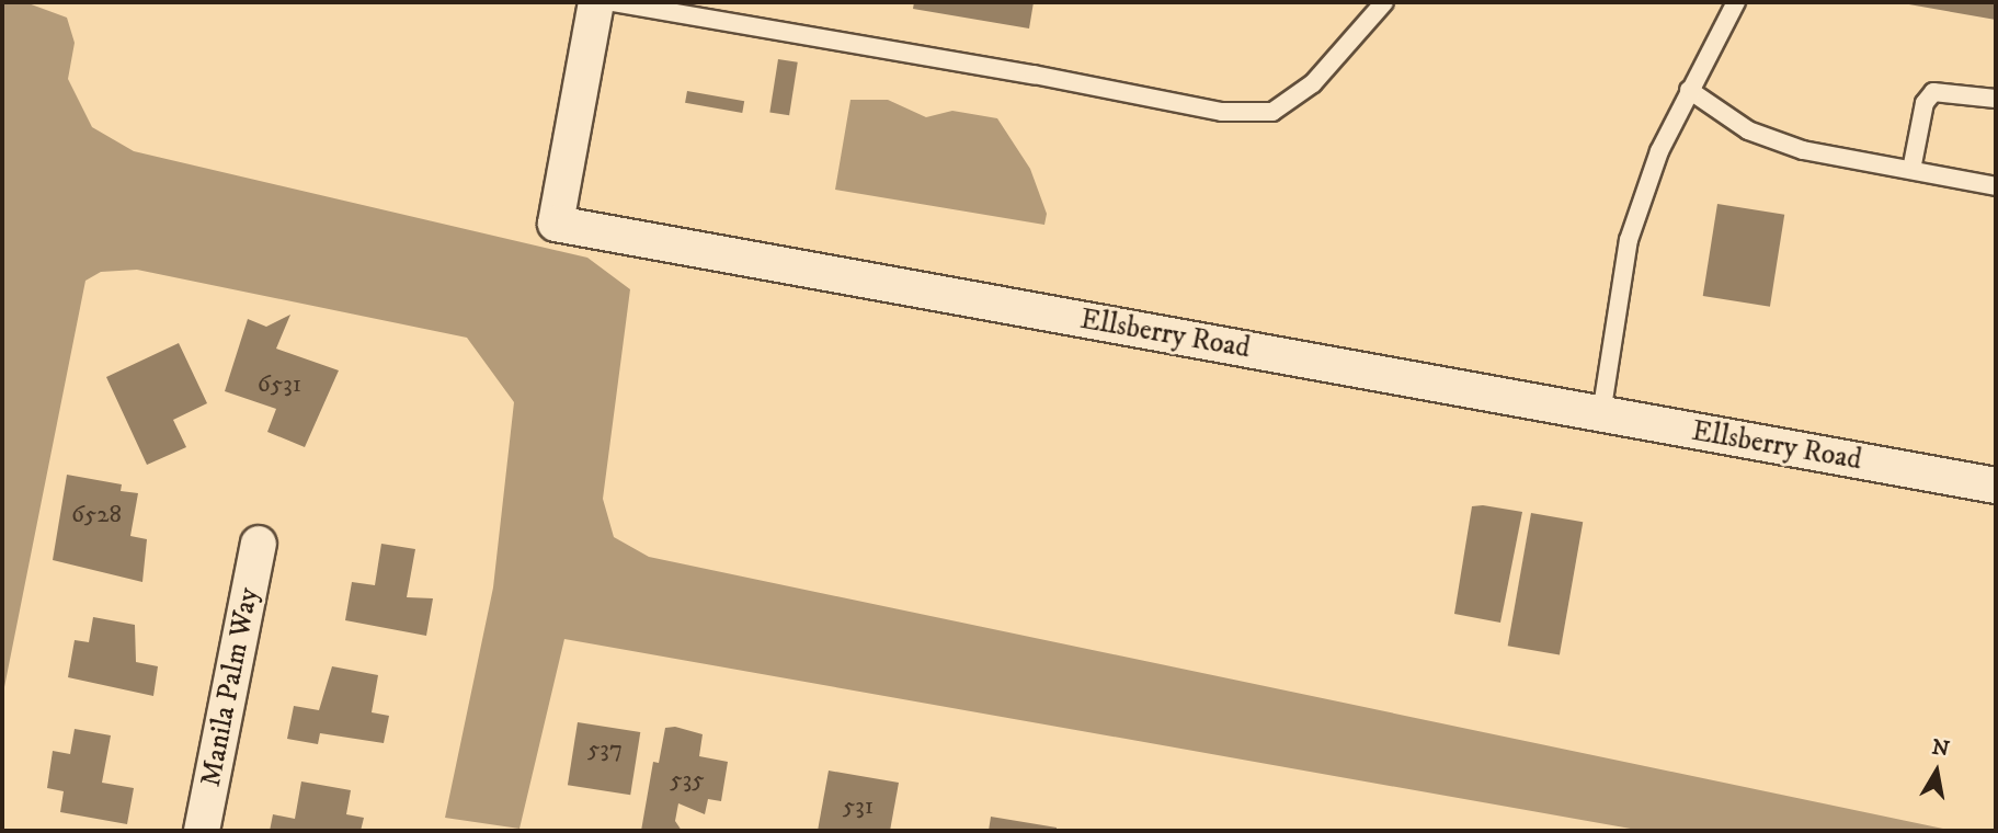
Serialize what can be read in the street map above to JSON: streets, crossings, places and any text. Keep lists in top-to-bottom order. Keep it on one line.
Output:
{"streets":{"street":["Ellsberry Road","Manila Palm Way"]},"house_numbers":["6531","6528","537","535","531"],"north":"top"}
